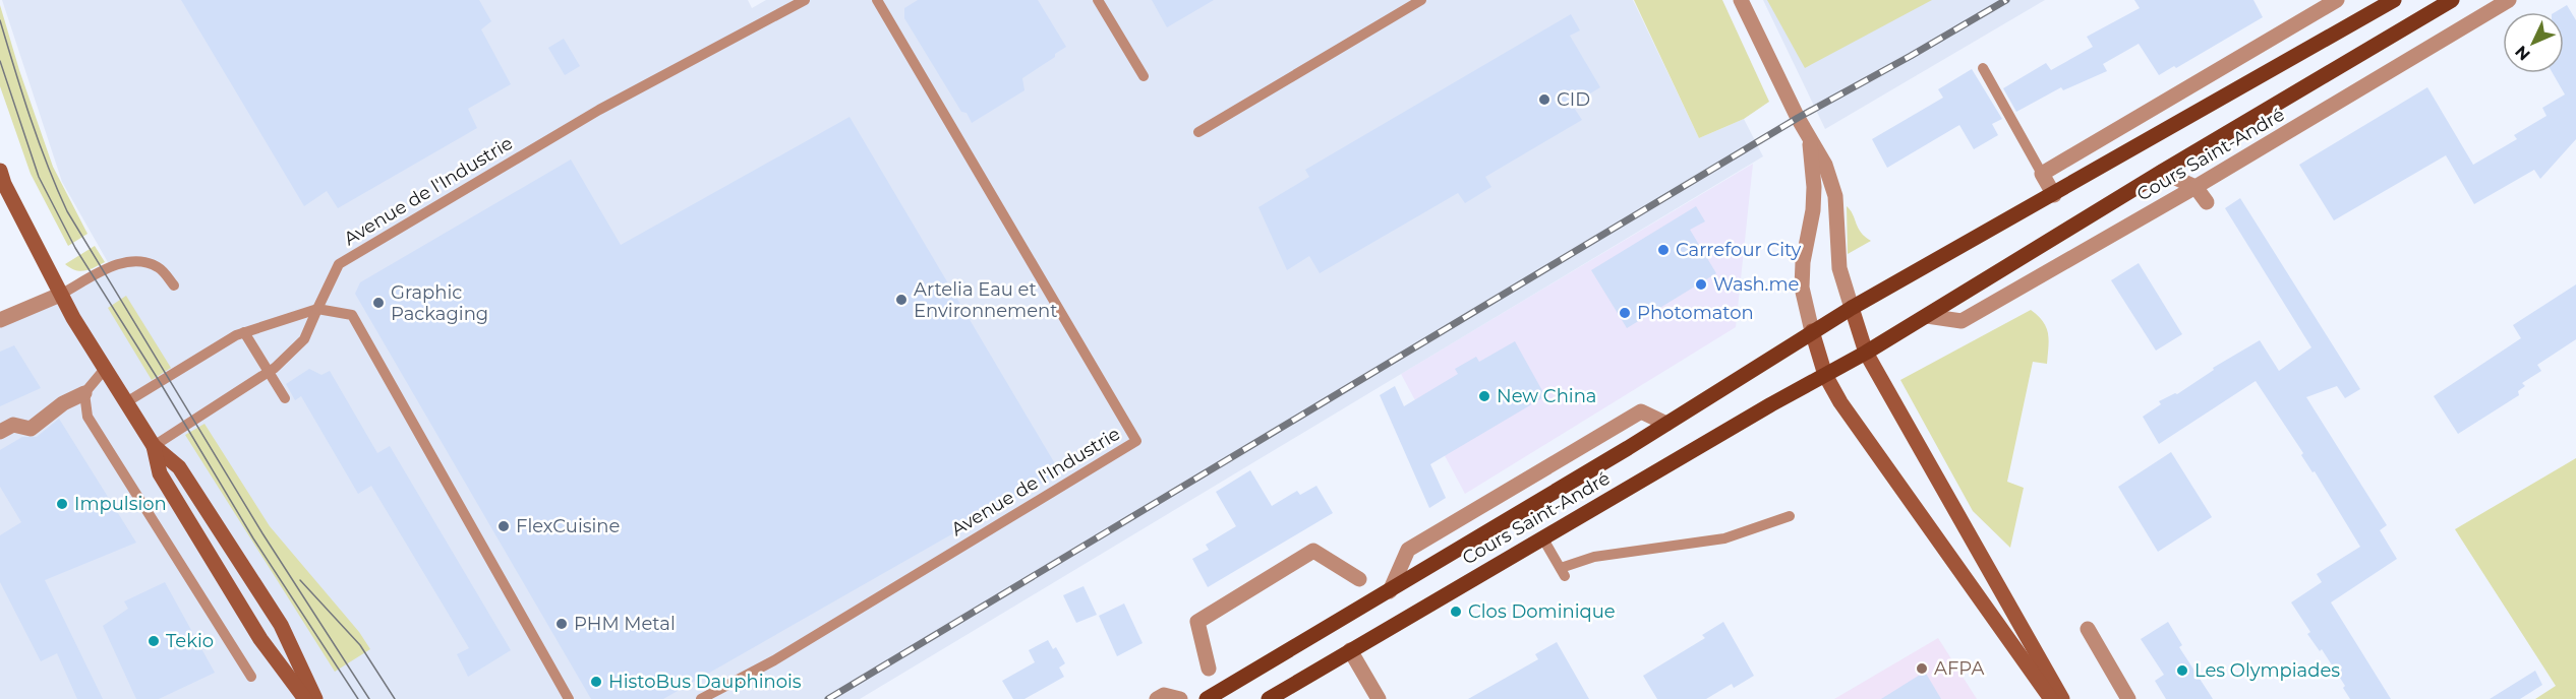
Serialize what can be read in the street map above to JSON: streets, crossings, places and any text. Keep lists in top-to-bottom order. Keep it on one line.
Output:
{"streets":{"main road":["Cours Saint-André"],"lane":["Avenue de l'Industrie"]},"places":["CID","Carrefour City","Wash.me","Artelia Eau et Environnement","Graphic Packaging","Photomaton","New China","Impulsion","FlexCuisine","Clos Dominique","PHM Metal","Tekio","AFPA","Les Olympiades","HistoBus Dauphinois"],"north":"bottom left"}
